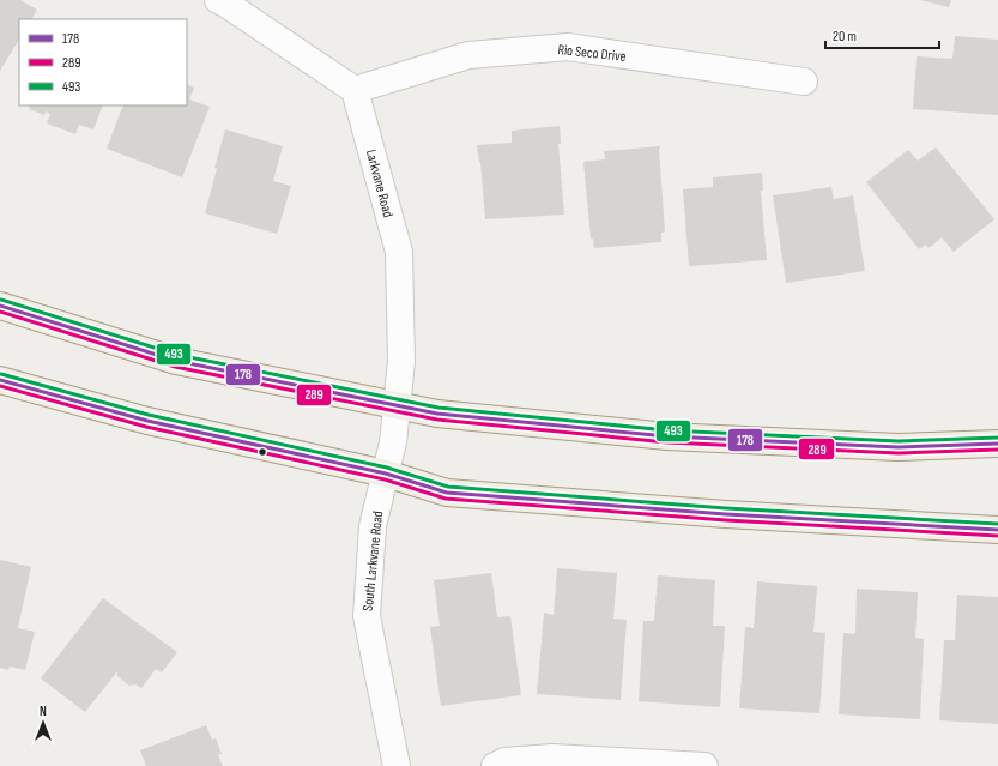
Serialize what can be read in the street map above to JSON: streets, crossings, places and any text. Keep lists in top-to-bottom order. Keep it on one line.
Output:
{"streets":{"street":["Rio Seco Drive","Larkvane Road","South Larkvane Road"]},"crossings":[["Rio Seco Drive","Larkvane Road"],["Larkvane Road","South Larkvane Road"]],"lines":["transit line 493","transit line 178","transit line 289"],"legend":["178","289","493"],"scale_bar":"20 m","north":"top"}
